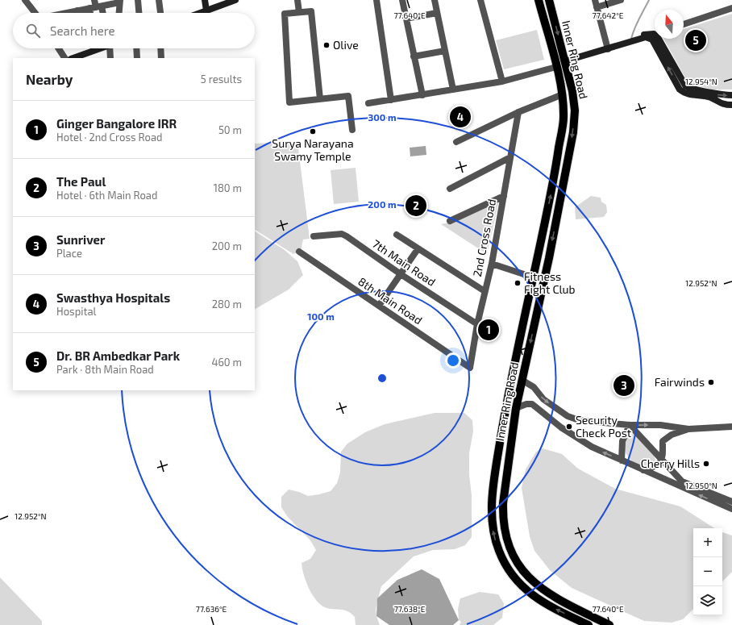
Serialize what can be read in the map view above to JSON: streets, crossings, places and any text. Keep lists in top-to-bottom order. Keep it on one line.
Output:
{"streets":{"main road":["Inner Ring Road"],"street":["2nd Cross Road","7th Main Road","8th Main Road"]},"crossings":[["2nd Cross Road","7th Main Road"],["2nd Cross Road","8th Main Road"]],"places":["Olive","Surya Narayana Swamy Temple","Fitness Fight Club","Fairwinds","Security Check Post","Cherry Hills"],"north":"top","page":{"search":"Search here","pins":["5","4","2","1","3"],"heading":["Nearby","5 results"],"list":[{"mark":"1","name":"Ginger Bangalore IRR","note":"Hotel · 2nd Cross Road","value":"50 m"},{"mark":"2","name":"The Paul","note":"Hotel · 6th Main Road","value":"180 m"},{"mark":"3","name":"Sunriver","note":"Place","value":"200 m"},{"mark":"4","name":"Swasthya Hospitals","note":"Hospital","value":"280 m"},{"mark":"5","name":"Dr. BR Ambedkar Park","note":"Park · 8th Main Road","value":"460 m"}],"map_buttons":["+","−"]},"coordinates":["77.640°E","77.642°E","12.954°N","12.952°N","12.950°N","77.636°E","77.638°E"],"rings":["300 m","200 m","100 m"]}
